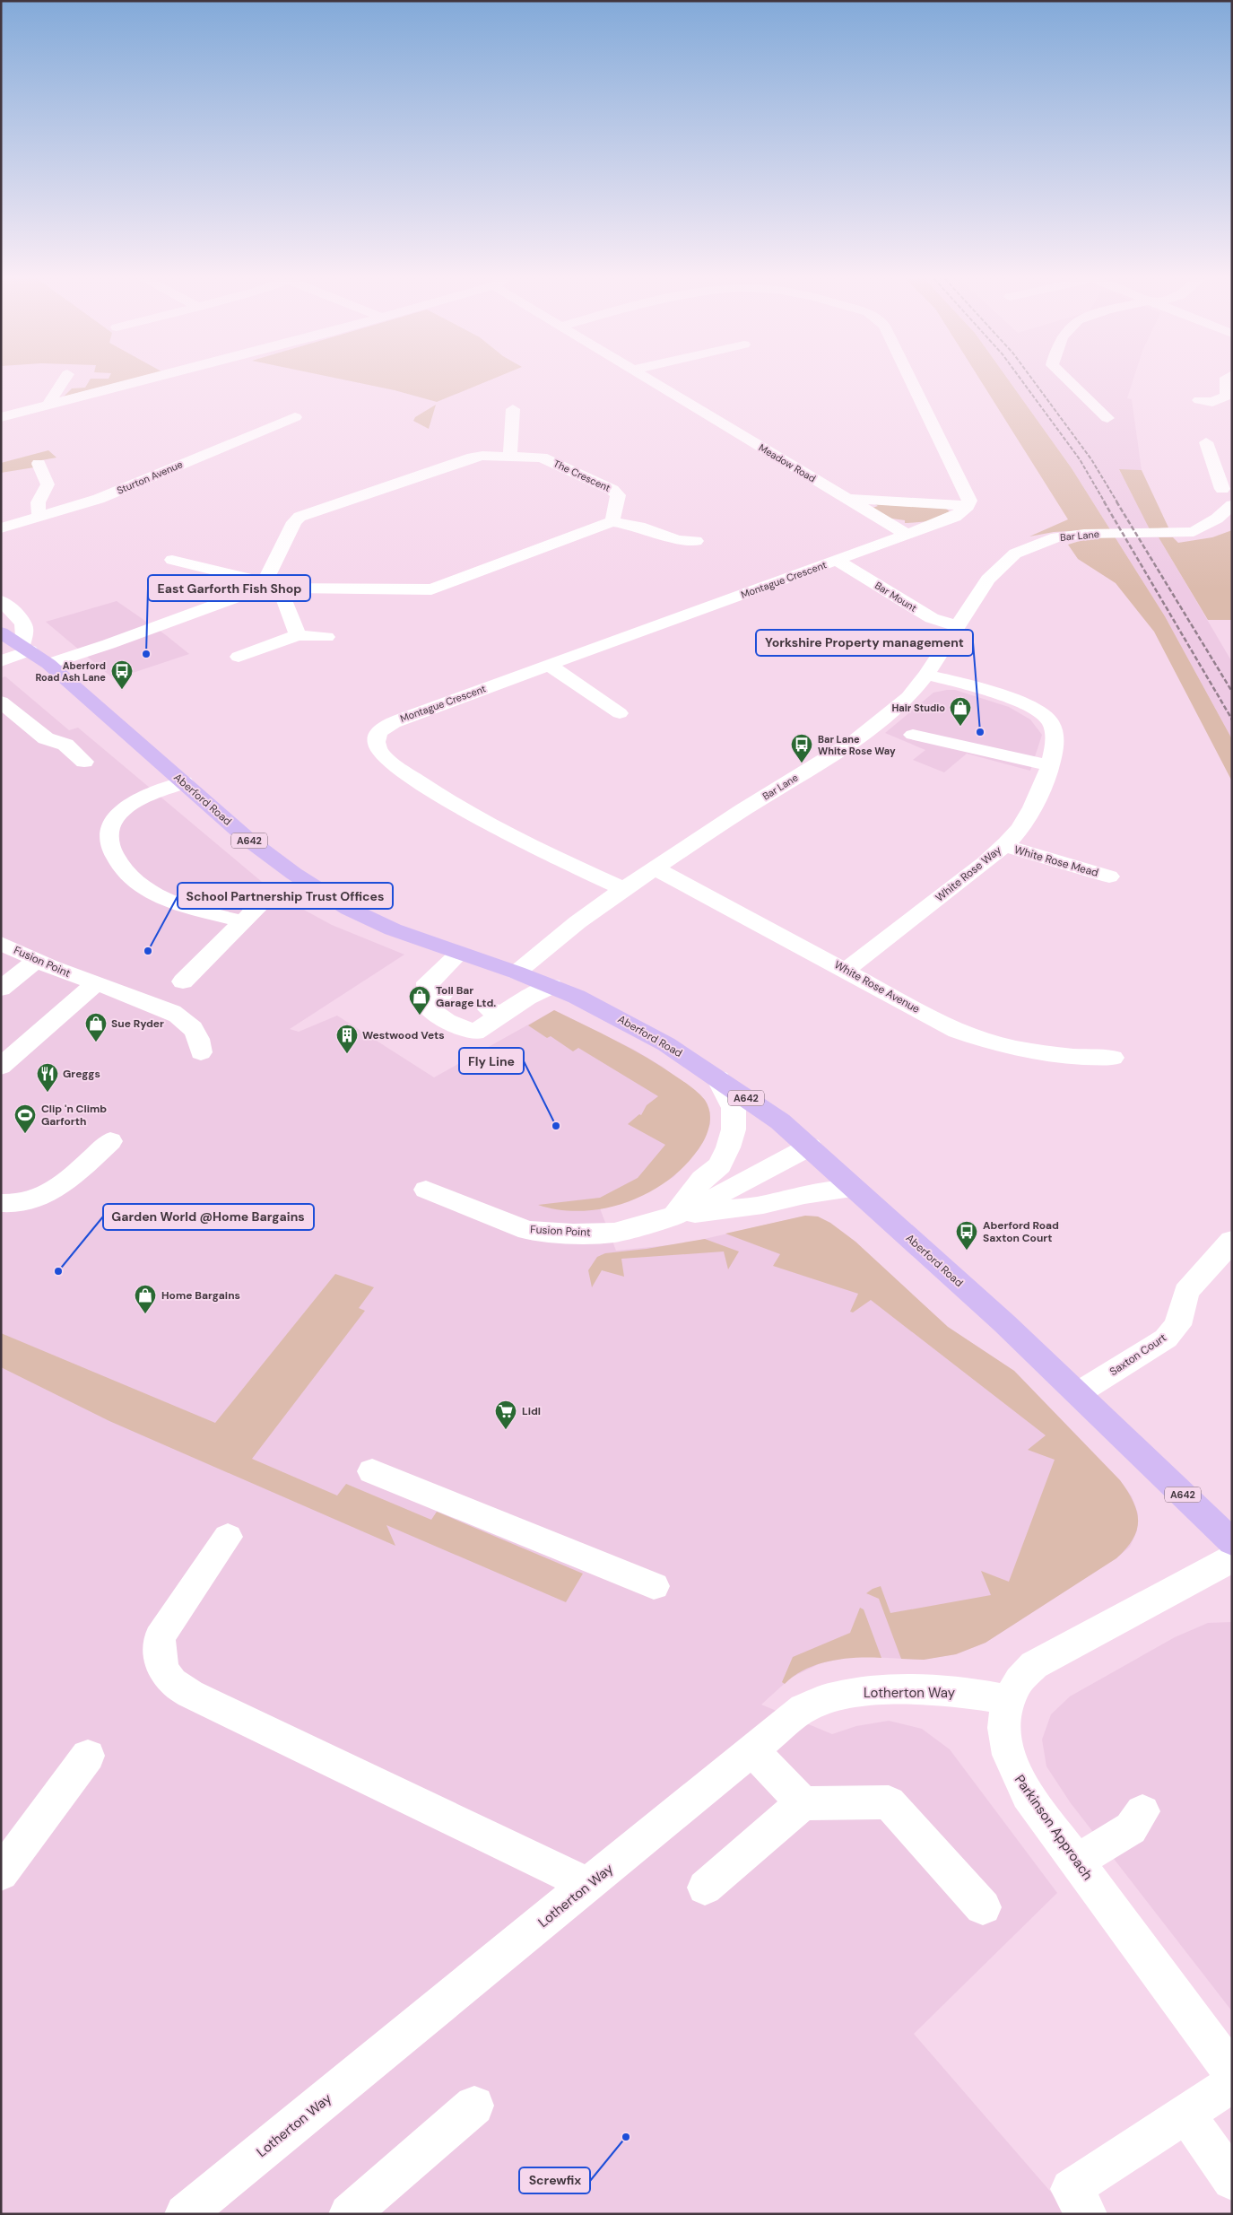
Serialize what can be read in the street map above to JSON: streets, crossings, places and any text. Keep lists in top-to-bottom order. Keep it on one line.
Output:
{"streets":{"main road":["Aberford Road","A642"],"street":["Meadow Road","The Crescent","Sturton Avenue","Bar Lane","Montague Crescent","Bar Mount","White Rose Mead","White Rose Way","Fusion Point","White Rose Avenue","Saxton Court","Lotherton Way","Parkinson Approach"]},"crossings":[["Meadow Road","Montague Crescent"],["Bar Lane","Montague Crescent"],["Bar Lane","Bar Mount"],["Bar Lane","Aberford Road"],["Bar Lane","White Rose Way"],["Bar Lane","White Rose Avenue"],["Montague Crescent","Bar Mount"],["Aberford Road","Fusion Point"],["Aberford Road","Saxton Court"],["White Rose Mead","White Rose Way"],["White Rose Way","White Rose Avenue"],["Lotherton Way","Parkinson Approach"]],"places":{"other":["East Garforth Fish Shop","Yorkshire Property management","School Partnership Trust Offices","Fly Line","Garden World @Home Bargains","Screwfix"],"bus stop":["Aberford Road Ash Lane","Bar Lane White Rose Way","Aberford Road Saxton Court"],"shop":["Hair Studio","Toll Bar Garage Ltd.","Sue Ryder","Home Bargains"],"building":["Westwood Vets"],"restaurant":["Greggs"],"sports":["Clip 'n Climb Garforth"],"supermarket":["Lidl"]}}
